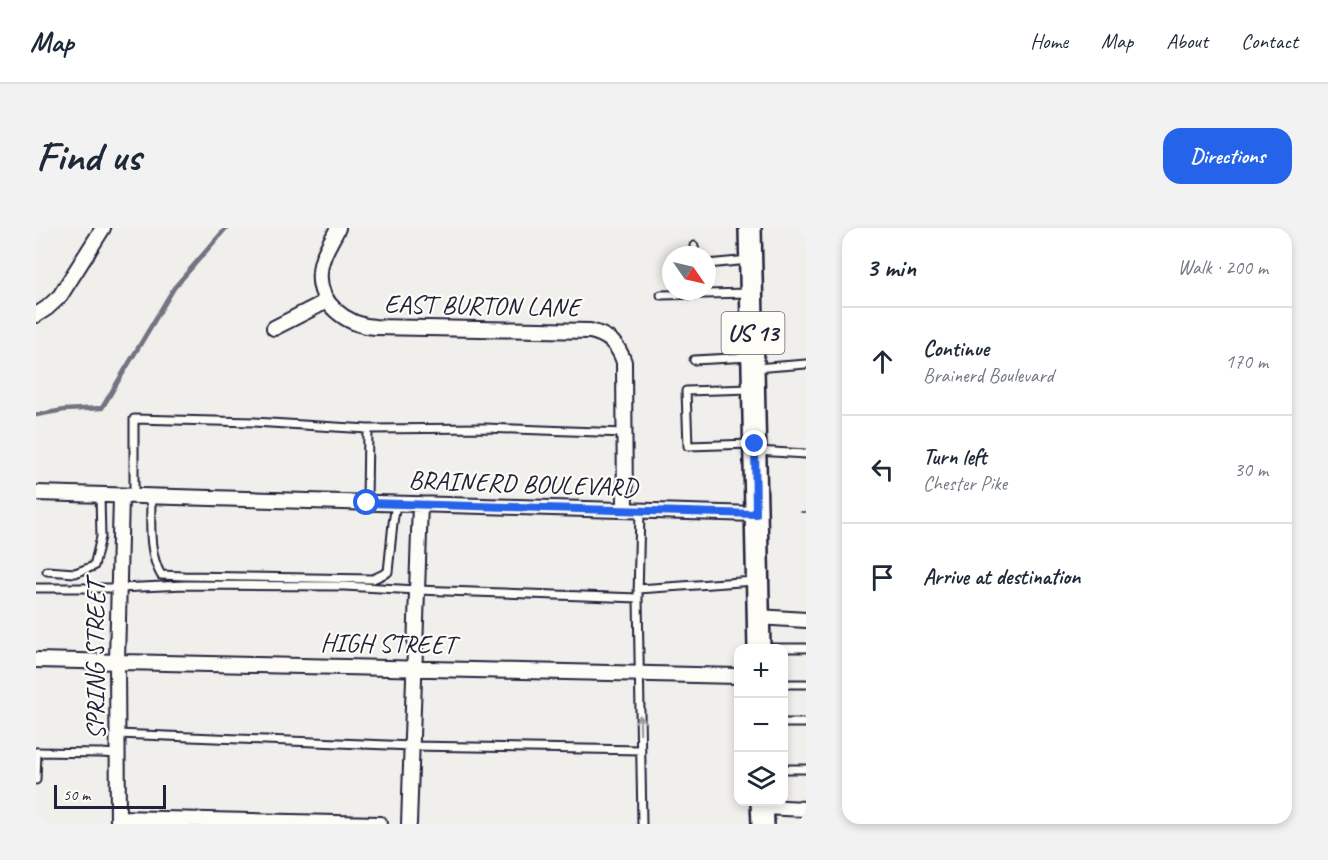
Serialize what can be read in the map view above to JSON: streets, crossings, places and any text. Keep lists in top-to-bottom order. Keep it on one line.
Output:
{"streets":{"main road":["US 13"],"street":["EAST BURTON LANE","BRAINERD BOULEVARD","HIGH STREET","SPRING STREET"]},"crossings":[["EAST BURTON LANE","BRAINERD BOULEVARD"],["US 13","BRAINERD BOULEVARD"],["BRAINERD BOULEVARD","SPRING STREET"],["HIGH STREET","SPRING STREET"]],"scale_bar":"50 m","north":"bottom right","page":{"header":"Map","nav":["Home","Map","About","Contact"],"buttons":"Directions","title":"Find us","heading":["3 min","Walk · 200 m"],"list":[["Continue","Brainerd Boulevard","170 m"],["Turn left","Chester Pike","30 m"],"Arrive at destination"],"map_buttons":["+","−"],"scale":"50 m"}}
